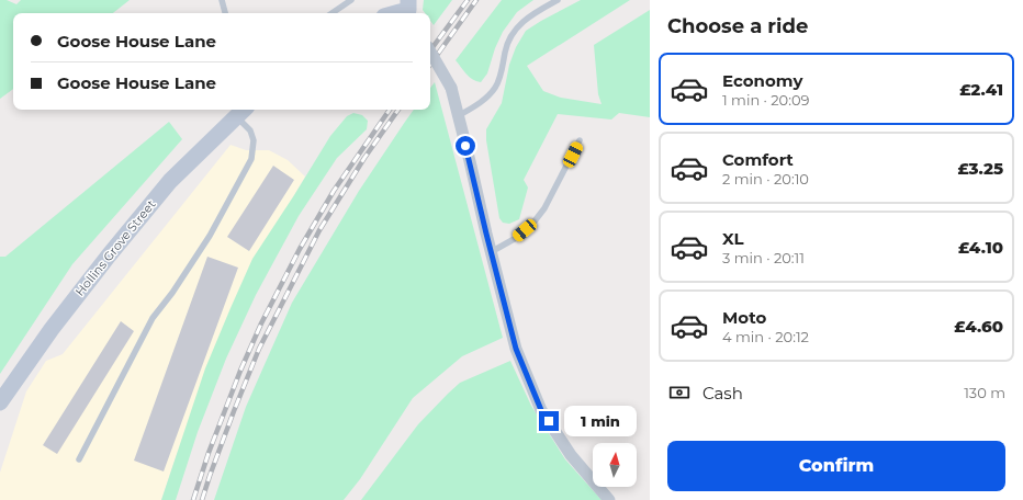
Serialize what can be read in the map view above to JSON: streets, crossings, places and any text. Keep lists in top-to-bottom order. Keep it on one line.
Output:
{"streets":{"street":["Hollins Grove Street"]},"north":"top","page":{"heading":"Choose a ride","banner":["Goose House Lane","Goose House Lane"],"list":[{"name":"Economy","note":"1 min · 20:09","value":"£2.41"},{"name":"Comfort","note":"2 min · 20:10","value":"£3.25"},{"name":"XL","note":"3 min · 20:11","value":"£4.10"},{"name":"Moto","note":"4 min · 20:12","value":"£4.60"}],"pay":["Cash","130 m"],"bubble":"1 min","buttons":"Confirm"}}
